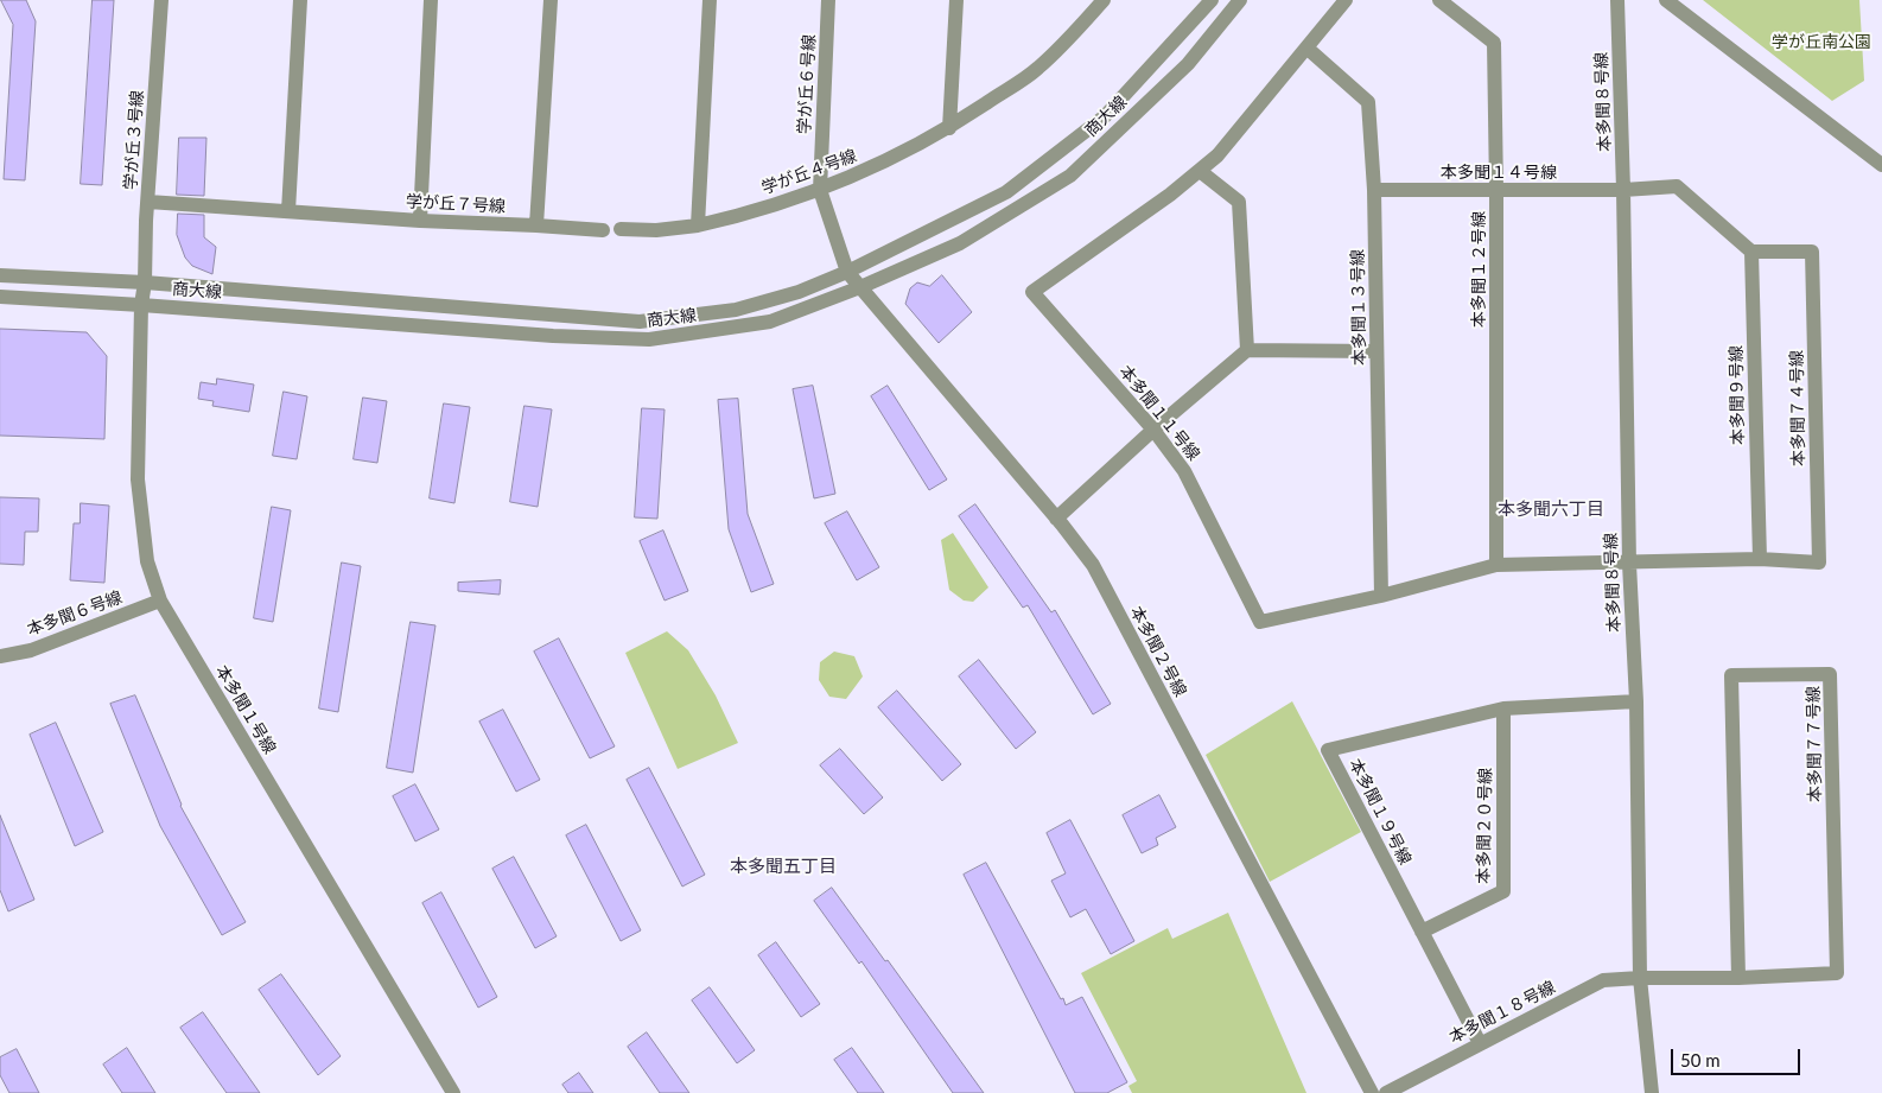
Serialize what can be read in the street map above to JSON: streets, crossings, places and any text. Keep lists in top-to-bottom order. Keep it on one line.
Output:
{"streets":{"street":["学が丘６号線","本多聞８号線","商大線","学が丘３号線","学が丘４号線","本多聞１４号線","学が丘７号線","本多聞１２号線","本多聞１３号線","本多聞９号線","本多聞７４号線","本多聞１１号線","本多聞６号線","本多聞２号線","本多聞１号線","本多聞７７号線","本多聞１９号線","本多聞２０号線","本多聞１８号線"]},"crossings":[["学が丘６号線","商大線"],["学が丘６号線","学が丘４号線"],["学が丘６号線","本多聞２号線"],["本多聞８号線","本多聞１４号線"],["本多聞８号線","本多聞１１号線"],["本多聞８号線","本多聞７７号線"],["本多聞８号線","本多聞１９号線"],["本多聞８号線","本多聞１８号線"],["商大線","学が丘３号線"],["商大線","本多聞２号線"],["商大線","本多聞１号線"],["学が丘３号線","学が丘７号線"],["学が丘３号線","本多聞１号線"],["本多聞１４号線","本多聞１２号線"],["本多聞１４号線","本多聞１３号線"],["本多聞１２号線","本多聞１１号線"],["本多聞１３号線","本多聞１１号線"],["本多聞９号線","本多聞７４号線"],["本多聞６号線","本多聞１号線"],["本多聞７７号線","本多聞１８号線"],["本多聞１９号線","本多聞２０号線"],["本多聞１９号線","本多聞１８号線"]],"districts":["本多聞六丁目","本多聞五丁目"],"parks":["学が丘南公園"],"scale_bar":"50 m"}
